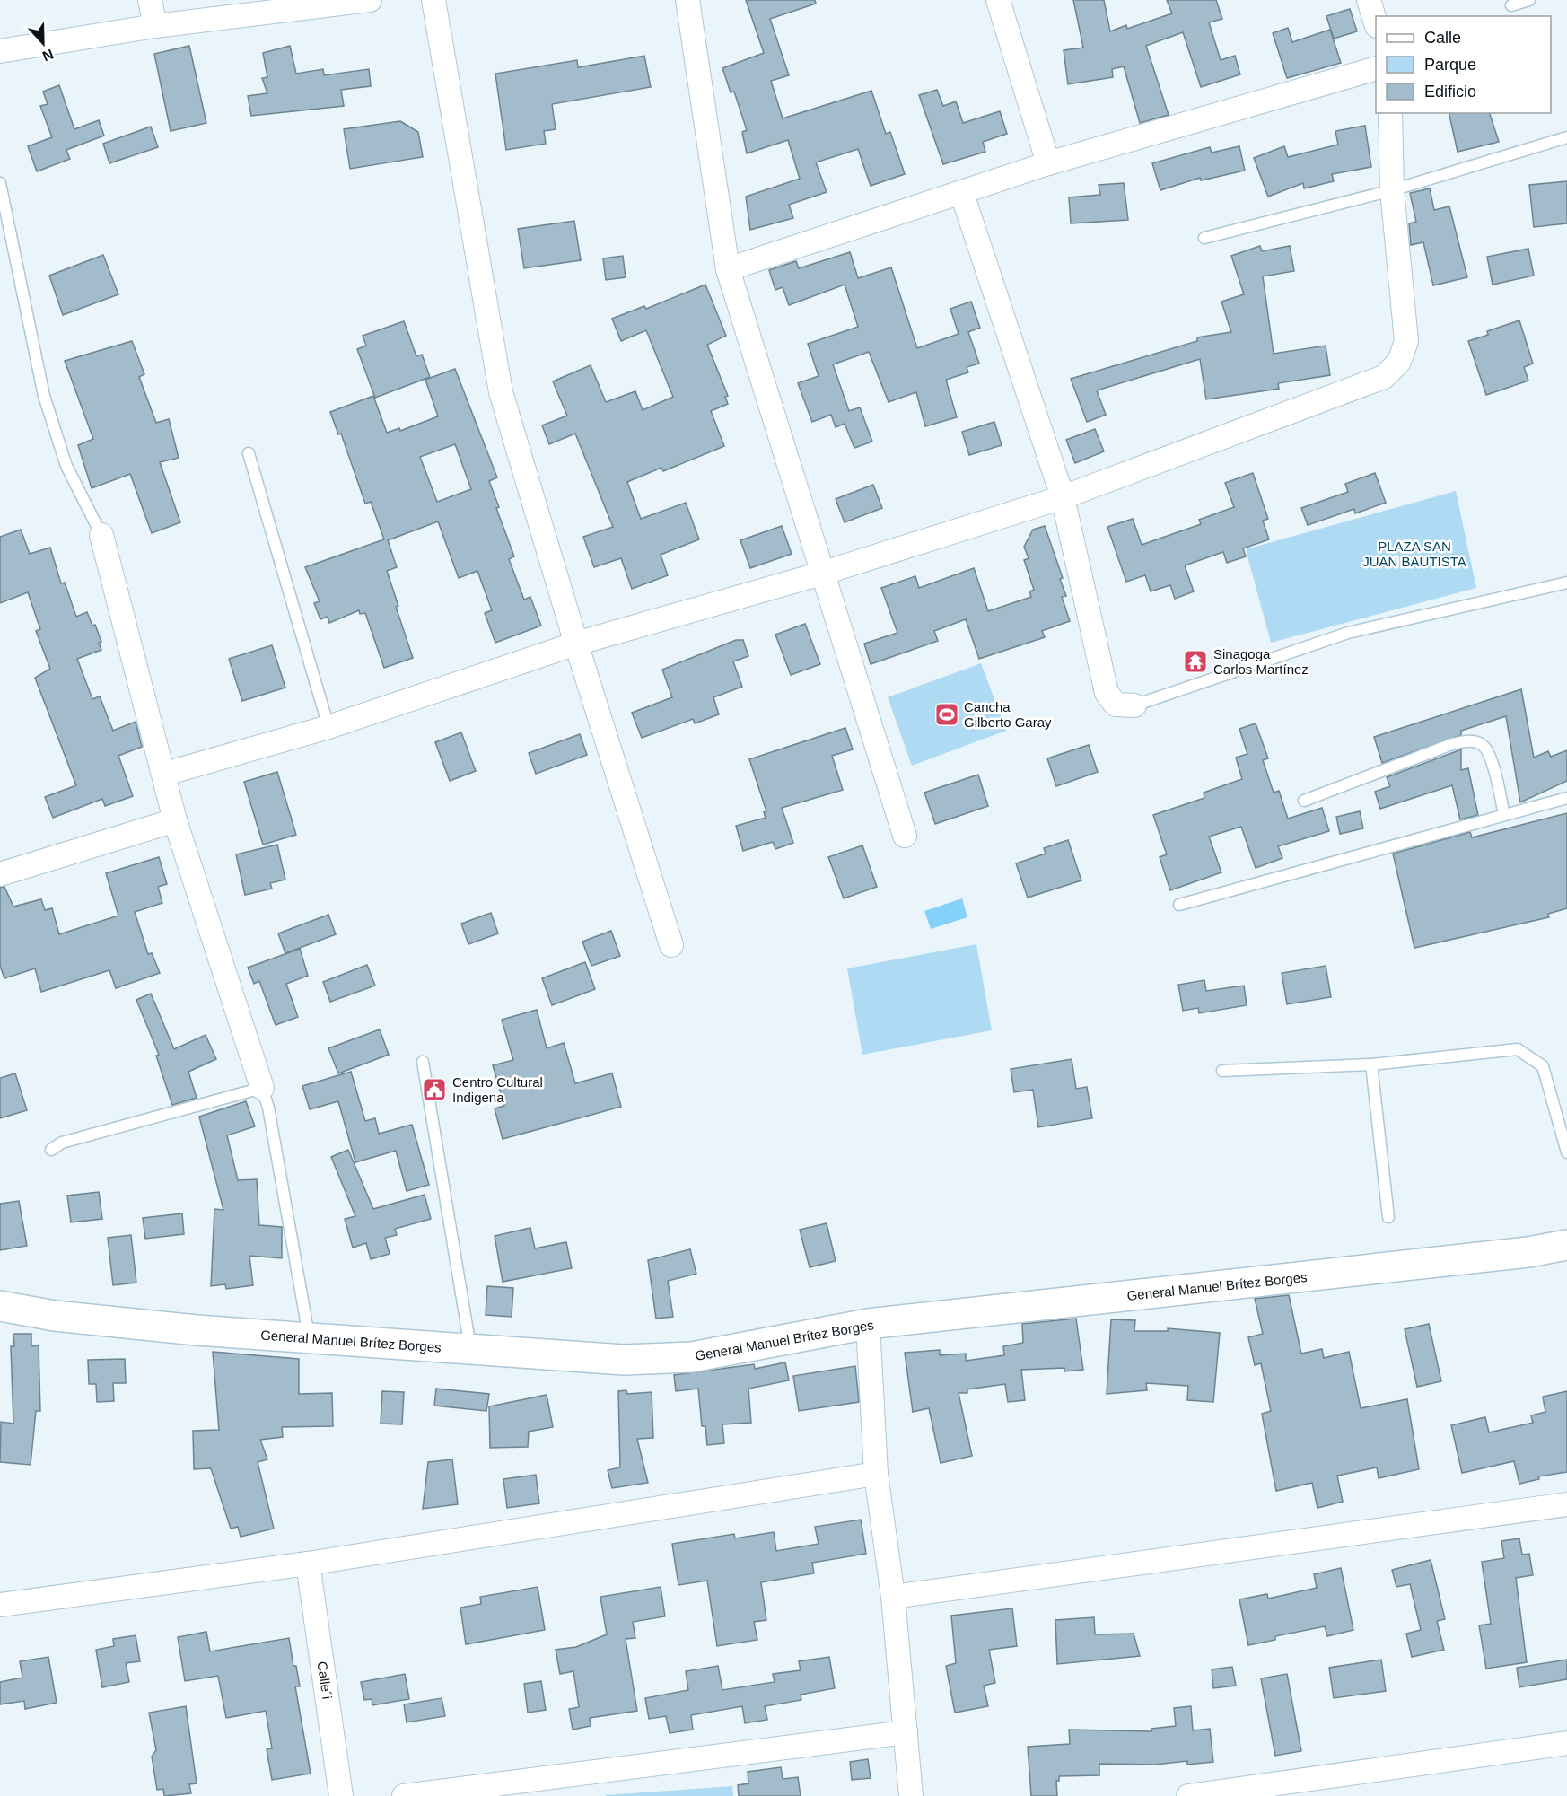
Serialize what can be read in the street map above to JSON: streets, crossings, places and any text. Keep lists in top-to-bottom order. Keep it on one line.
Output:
{"streets":{"street":["General Manuel Brítez Borges","Calle´i"]},"parks":["PLAZA SAN JUAN BAUTISTA"],"places":{"temple":["Sinagoga Carlos Martínez"],"sports":["Cancha Gilberto Garay"],"public building":["Centro Cultural Indigena"]},"legend":["Calle","Parque","Edificio"],"north":"bottom"}
